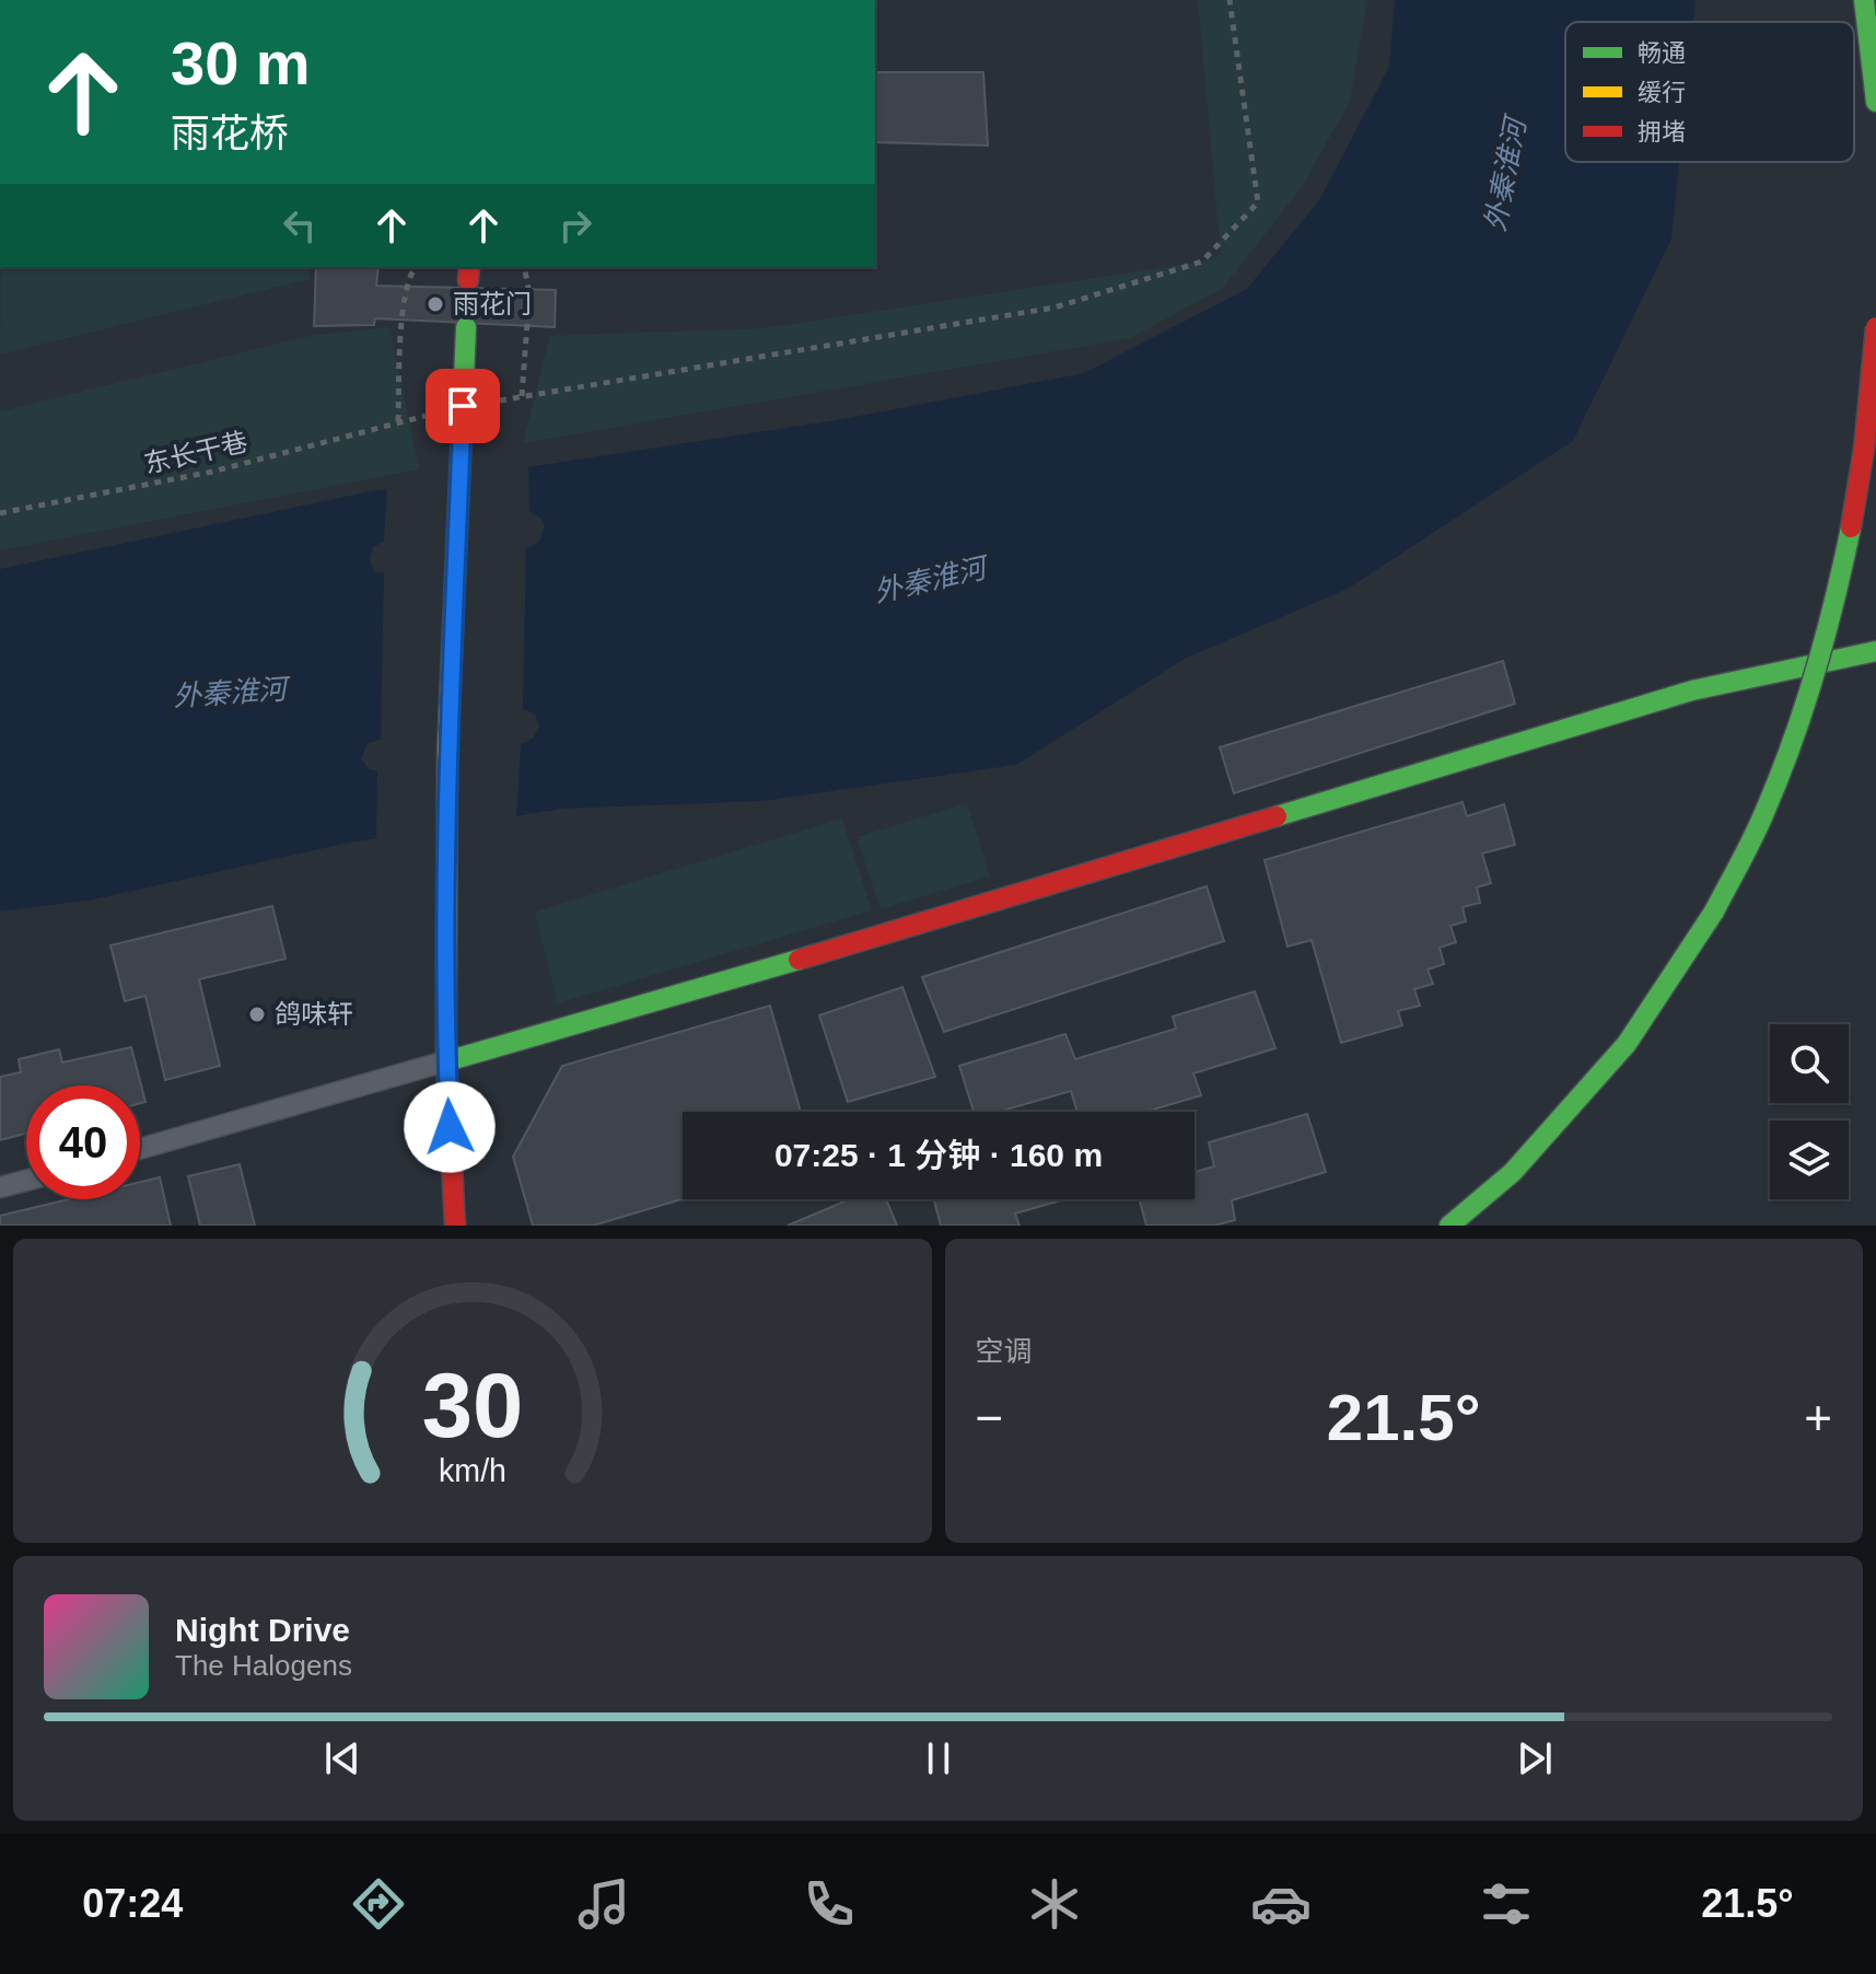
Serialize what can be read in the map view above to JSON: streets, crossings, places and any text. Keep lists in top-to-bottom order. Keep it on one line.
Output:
{"streets":{"path":["东长干巷"]},"water":["外秦淮河"],"places":["雨花门","鸽味轩"],"legend":["畅通","缓行","拥堵"],"page":{"turn":["30 m","雨花桥"],"limit":"40","trip":"07:25 · 1 分钟 · 160 m","tile":"空调","heat":["−","21.5°","+"],"song":["Night Drive","The Halogens"],"tabs":["07:24","21.5°"],"gauge":["30","km/h"]}}
